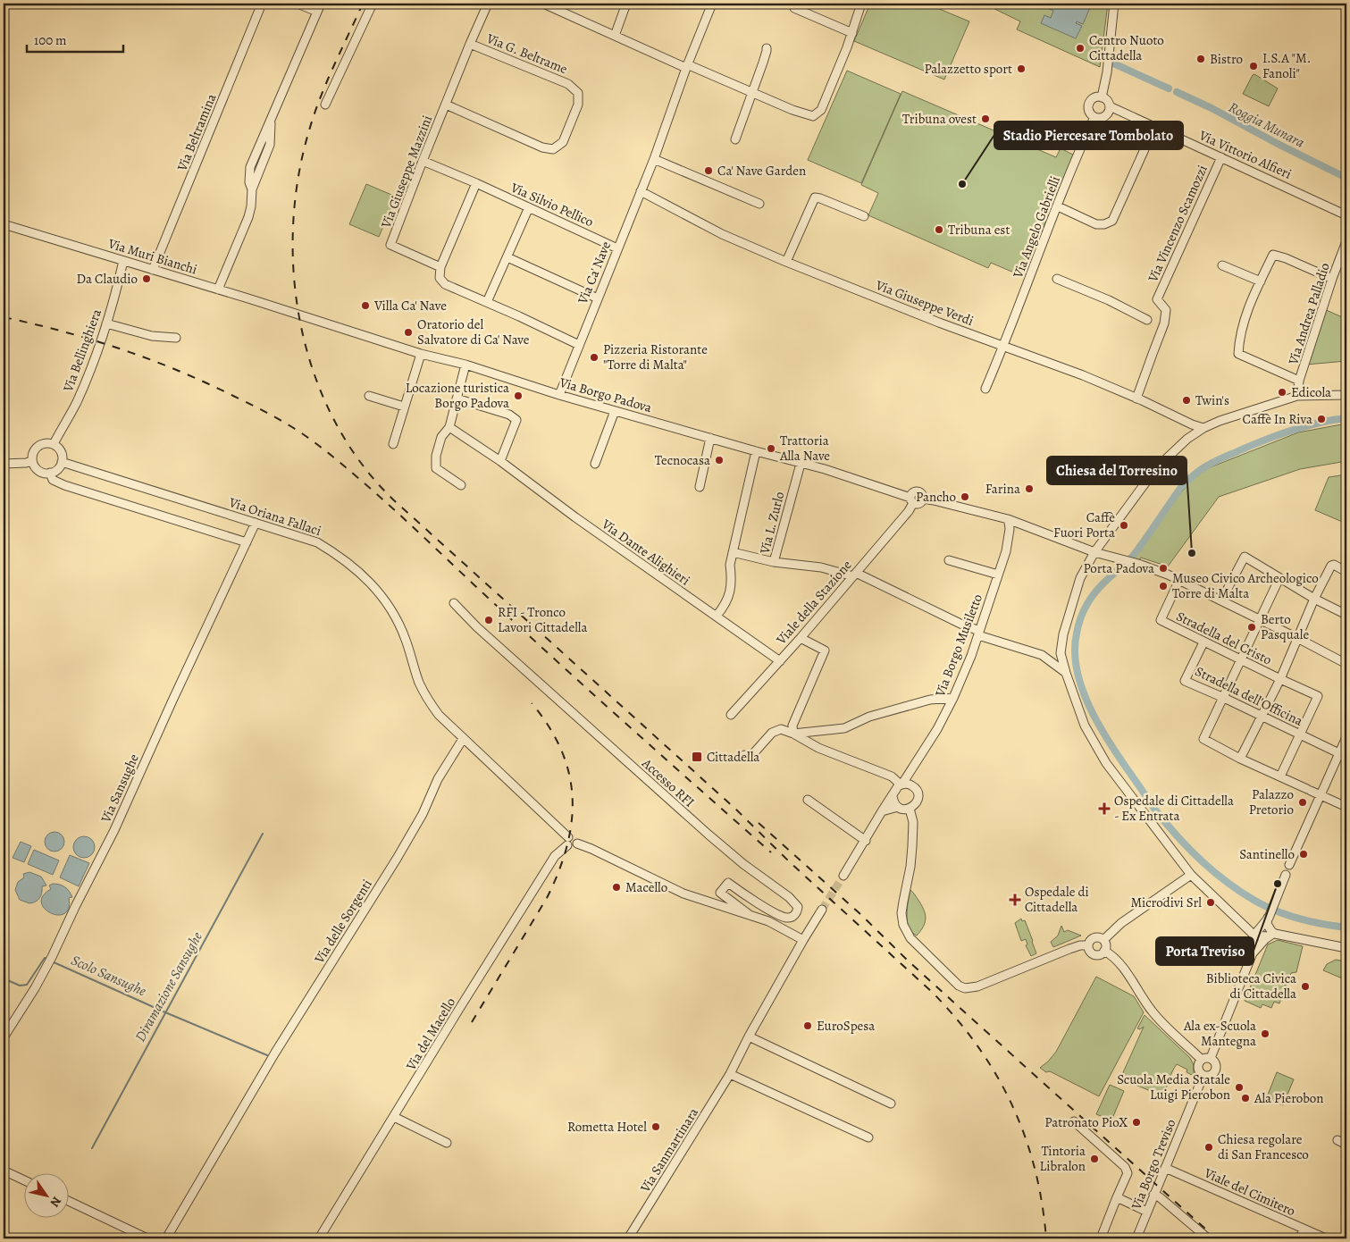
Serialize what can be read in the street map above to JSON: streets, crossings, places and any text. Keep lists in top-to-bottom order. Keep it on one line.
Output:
{"streets":{"street":["Via G. Beltrame","Via Beltramina","Via Vittorio Alfieri","Via Giuseppe Mazzini","Via Silvio Pellico","Via Vincenzo Scamozzi","Via Angelo Gabrielli","Via Muri Bianchi","Via Ca' Nave","Via Giuseppe Verdi","Via Andrea Palladio","Via Bellinghiera","Via Borgo Padova","Via Oriana Fallaci","Via L. Zurlo","Via Dante Alighieri","Viale della Stazione","Stradella del Cristo","Via Borgo Musiletto","Stradella dell'Officina","Accesso RFI","Via Sansughe","Via delle Sorgenti","Via del Macello","Via Sanmartinara","Via Borgo Treviso","Viale del Cimitero"]},"crossings":[["Via G. Beltrame","Via Giuseppe Mazzini"],["Via Beltramina","Via Muri Bianchi"],["Via Vittorio Alfieri","Via Vincenzo Scamozzi"],["Via Vittorio Alfieri","Via Angelo Gabrielli"],["Via Giuseppe Mazzini","Via Silvio Pellico"],["Via Silvio Pellico","Via Ca' Nave"],["Via Vincenzo Scamozzi","Via Giuseppe Verdi"],["Via Angelo Gabrielli","Via Giuseppe Verdi"],["Via Muri Bianchi","Via Bellinghiera"],["Via Muri Bianchi","Via Borgo Padova"],["Via Ca' Nave","Via Giuseppe Verdi"],["Via Ca' Nave","Via Borgo Padova"],["Via Bellinghiera","Via Oriana Fallaci"],["Via Borgo Padova","Via L. Zurlo"],["Via Borgo Padova","Viale della Stazione"],["Via Borgo Padova","Stradella del Cristo"],["Via Borgo Padova","Via Borgo Musiletto"],["Via Oriana Fallaci","Via Sansughe"],["Via Oriana Fallaci","Via delle Sorgenti"],["Via L. Zurlo","Viale della Stazione"],["Via L. Zurlo","Via Borgo Musiletto"],["Via Dante Alighieri","Viale della Stazione"],["Stradella del Cristo","Stradella dell'Officina"],["Via Borgo Treviso","Viale del Cimitero"]],"water":["Roggia Munara","Scolo Sansughe","Diramazione Sansughe"],"places":{"other":["Centro Nuoto Cittadella","Bistro","I.S.A \"M. Fanoli\"","Palazzetto sport","Tribuna ovest","Ca' Nave Garden","Stadio Piercesare Tombolato","Tribuna est","Da Claudio","Villa Ca' Nave","Oratorio del Salvatore di Ca' Nave","Pizzeria Ristorante \"Torre di Malta\"","Edicola","Locazione turistica Borgo Padova","Twin's","Caffè In Riva","Trattoria Alla Nave","Tecnocasa","Farina","Pancho","Caffè Fuori Porta","Chiesa del Torresino","Porta Padova","Museo Civico Archeologico Torre di Malta","RFI - Tronco Lavori Cittadella","Berto Pasquale","Palazzo Pretorio","Santinello","Porta Treviso","Macello","Microdivi Srl","Biblioteca Civica di Cittadella","EuroSpesa","Ala ex-Scuola Mantegna","Scuola Media Statale Luigi Pierobon","Ala Pierobon","Patronato PioX","Rometta Hotel","Chiesa regolare di San Francesco","Tintoria Libralon"],"transit":["Cittadella"],"health":["Ospedale di Cittadella - Ex Entrata","Ospedale di Cittadella"]},"scale_bar":"100 m","north":"bottom right"}
